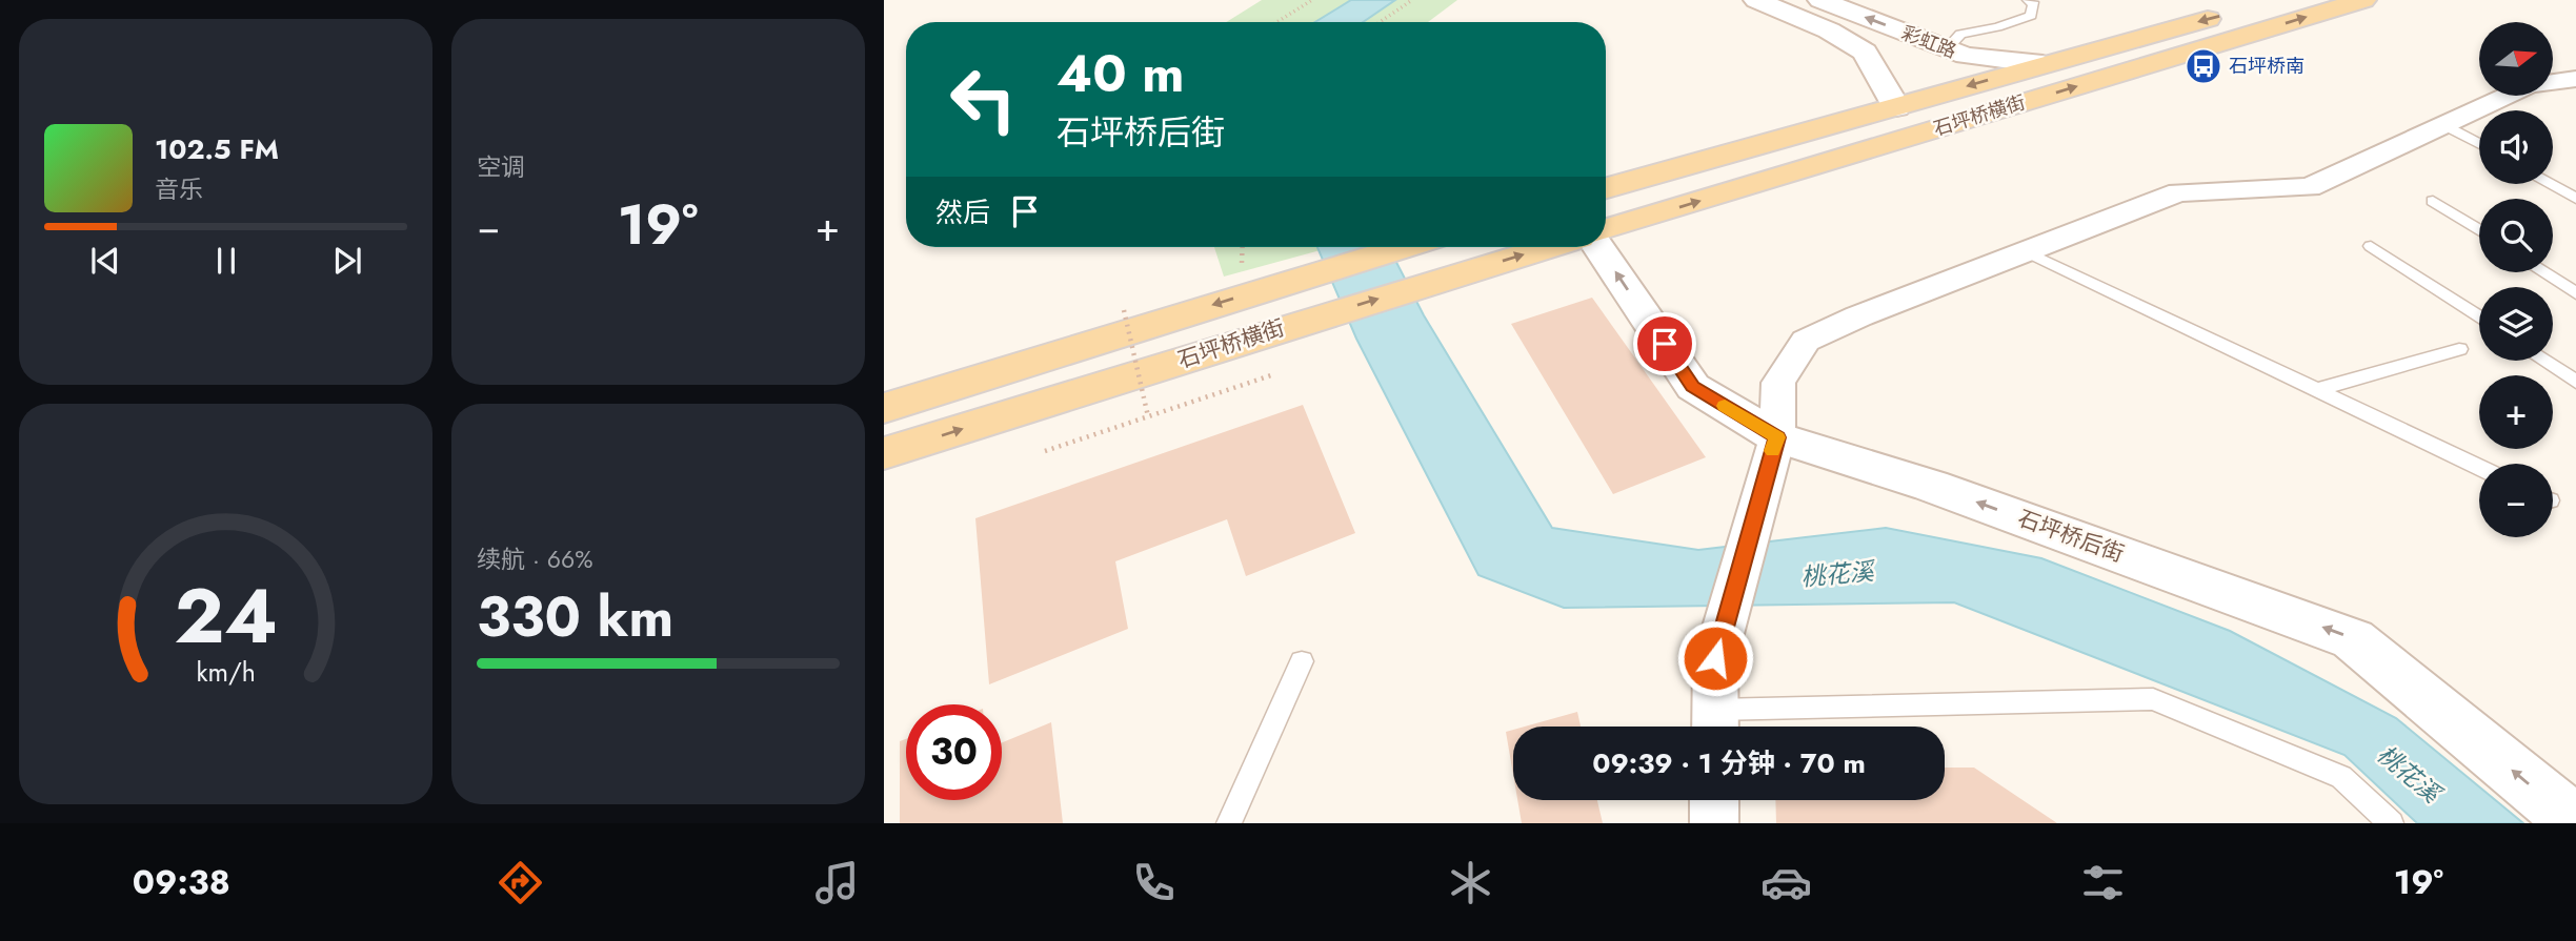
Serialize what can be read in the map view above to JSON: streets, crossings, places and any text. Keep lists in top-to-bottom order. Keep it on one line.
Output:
{"streets":{"main road":["石坪桥横街"],"street":["彩虹路","石坪桥后街"]},"crossings":[["彩虹路","石坪桥横街"]],"one_way":["石坪桥后街"],"water":["桃花溪"],"places":{"bus stop":["石坪桥南"]},"north":"right","page":{"tile":["空调",["续航 · 66%","330 km"]],"map_buttons":["+","−"],"turn":["40 m","石坪桥后街"],"song":["102.5 FM","音乐"],"then":"然后","heat":["−","19°","+"],"limit":"30","trip":"09:39 · 1 分钟 · 70 m","tabs":["09:38","19°"],"gauge":["24","km/h"]}}
